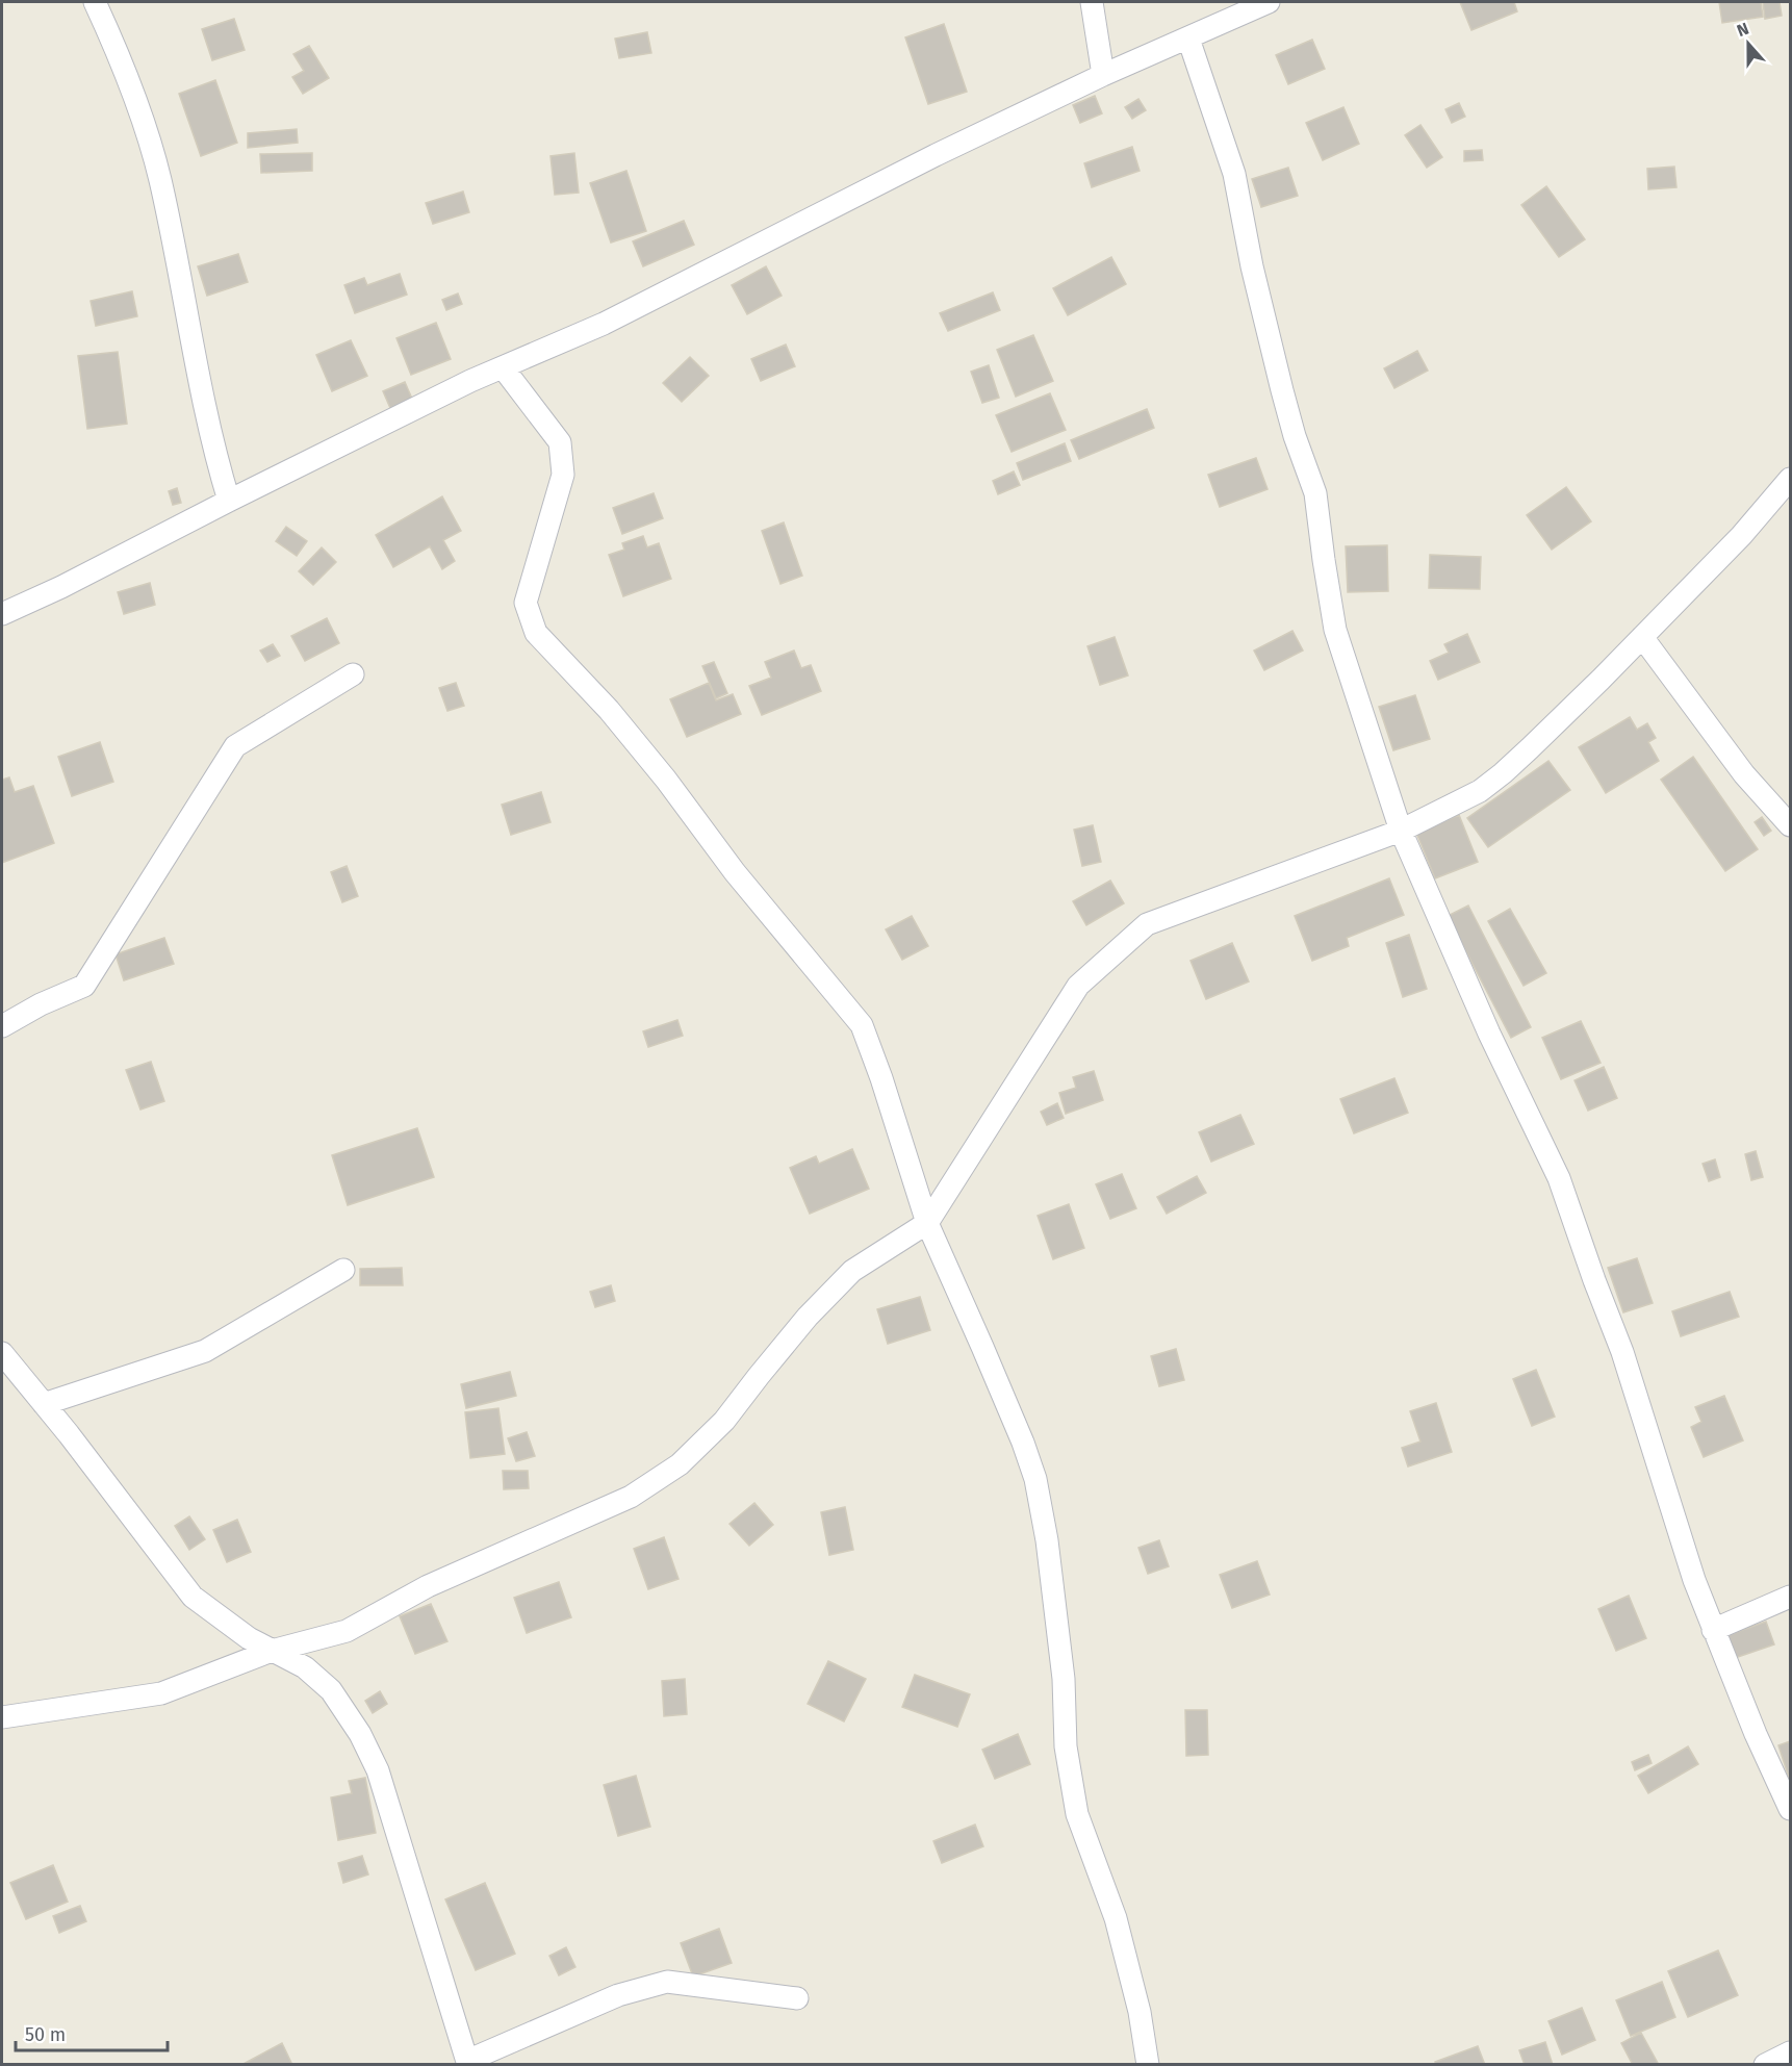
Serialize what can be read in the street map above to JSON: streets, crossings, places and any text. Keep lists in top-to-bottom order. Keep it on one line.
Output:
{"scale_bar":"50 m","north":"top"}
